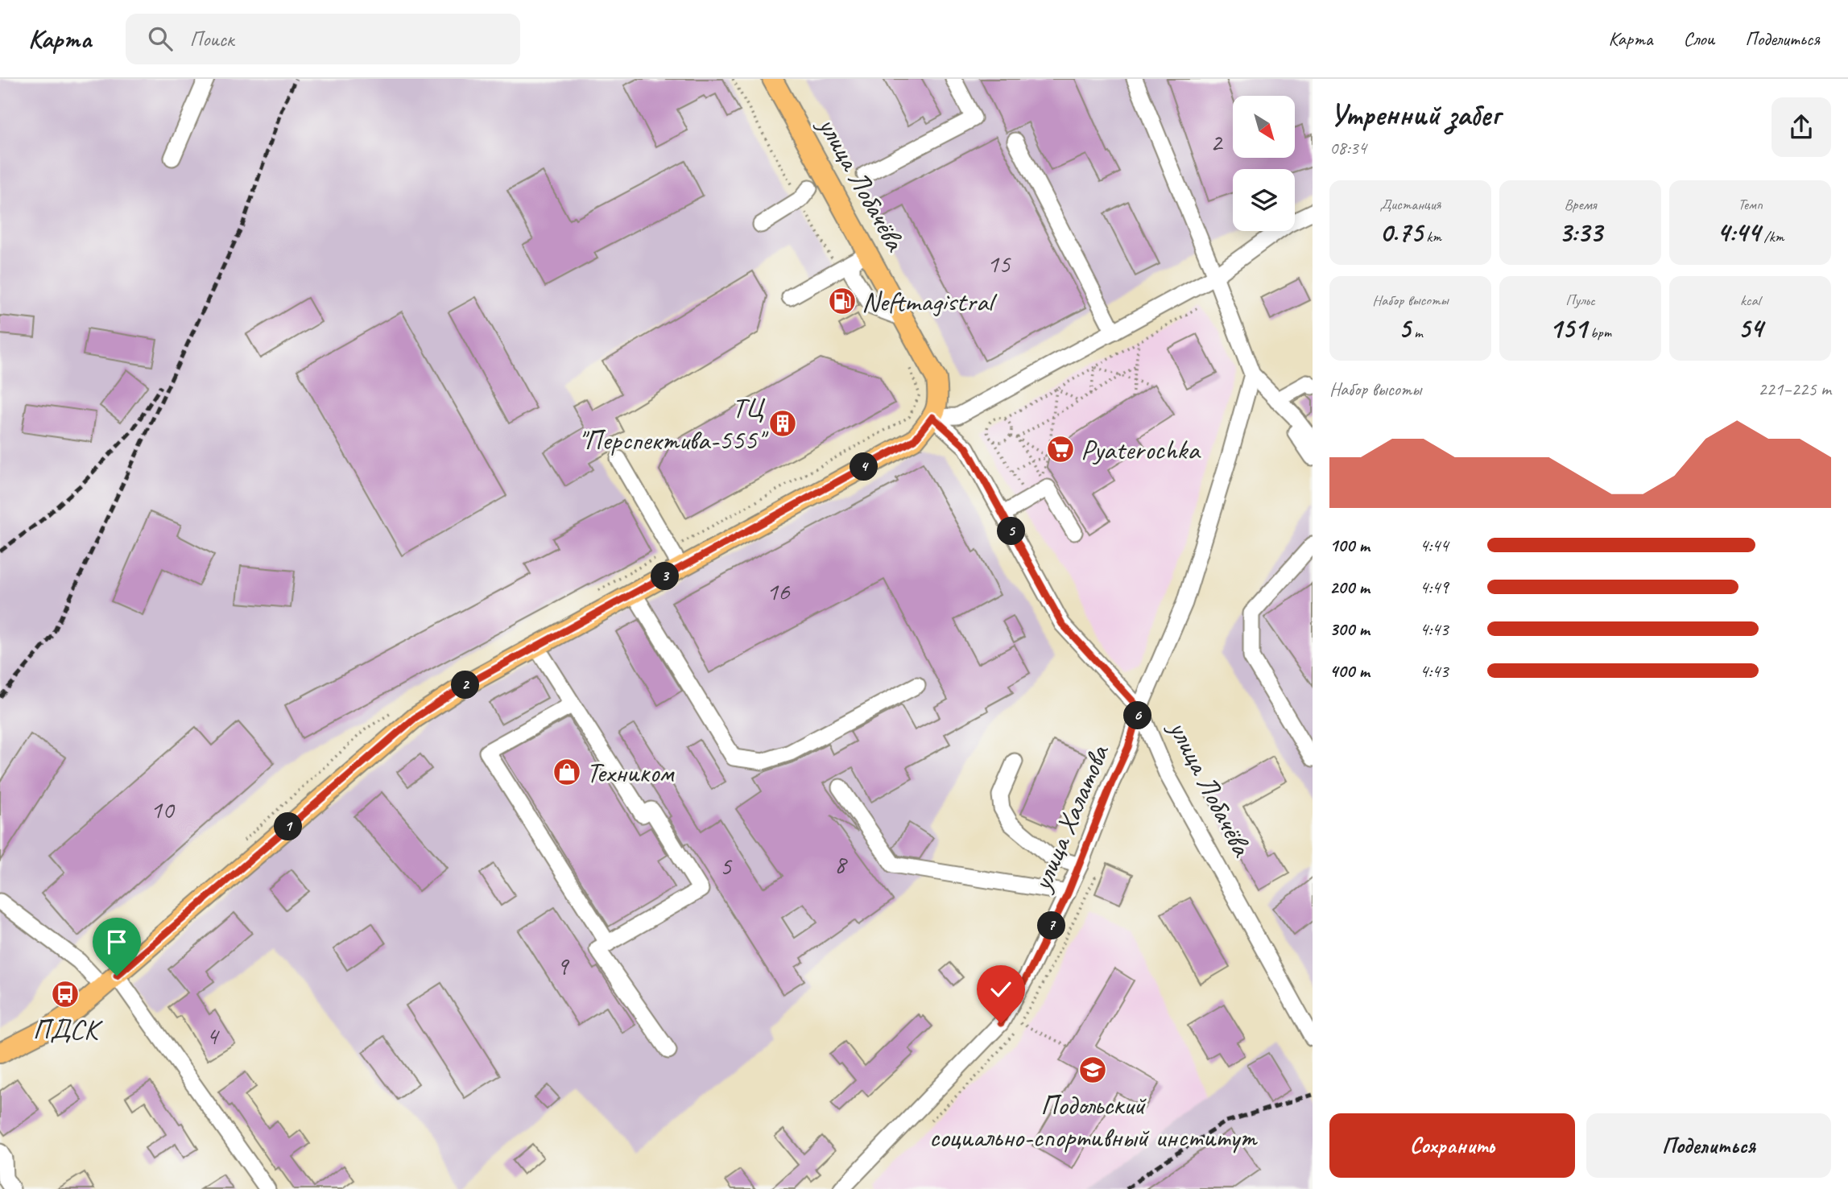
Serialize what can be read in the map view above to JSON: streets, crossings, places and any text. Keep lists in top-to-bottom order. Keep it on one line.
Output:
{"streets":{"main road":["улица Лобачёва"],"street":["улица Халатова"]},"crossings":[["улица Лобачёва","улица Халатова"]],"places":{"fuel station":["Neftmagistral"],"building":["ТЦ \"Перспектива-555\""],"supermarket":["Pyaterochka"],"shop":["Техником"],"bus stop":["ПДСК"],"school or university":["Подольский социально-спортивный институт"]},"house_numbers":["2","15","16","10","8","5","9","4"],"north":"bottom right","page":{"header":"Карта","search":"Поиск","nav":["Карта","Слои","Поделиться"],"heading":["Утренний забег","08:34"],"stats":[["Дистанция","0.75 km"],["Время","3:33"],["Темп","4:44 /km"],["Набор высоты","5 m"],["Пульс","151 bpm"],["kcal","54"]],"chart":["Набор высоты","221–225 m"],"pins":["4","5","3","2","6","1","7"],"list":[{"name":"100 m","note":"4:44"},{"name":"200 m","note":"4:49"},{"name":"300 m","note":"4:43"},{"name":"400 m","note":"4:43"}],"buttons":["Сохранить","Поделиться"]}}
